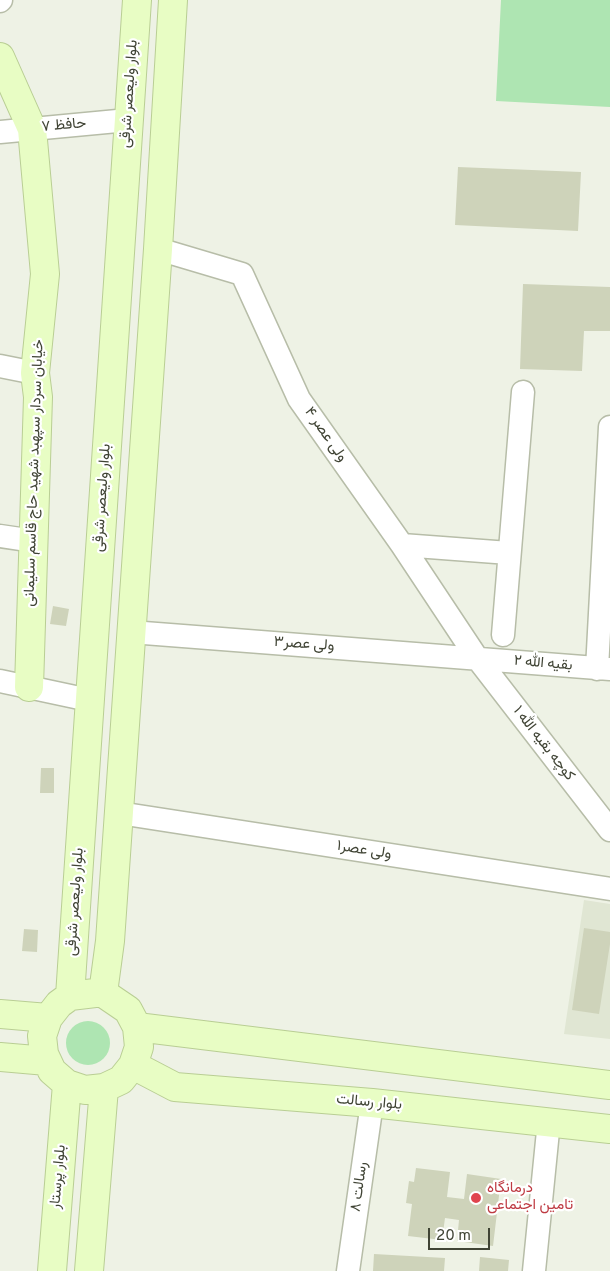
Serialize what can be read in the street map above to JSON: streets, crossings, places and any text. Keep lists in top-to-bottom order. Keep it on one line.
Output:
{"streets":{"main road":["بلوار ولیعصر شرقی","خیابان سردار سپهبد شهید حاج قاسم سلیمانی","بلوار رسالت","بلوار پرستار"],"street":["حافظ ۷","ولی عصر ۴","ولی عصر۳","بقیه الله ۲","کوچه بقیه الله ۱","ولی عصر۱","رسالت ۸"]},"crossings":[["بلوار ولیعصر شرقی","حافظ ۷"],["بلوار ولیعصر شرقی","بلوار رسالت"],["بلوار ولیعصر شرقی","بلوار پرستار"],["حافظ ۷","خیابان سردار سپهبد شهید حاج قاسم سلیمانی"],["ولی عصر ۴","ولی عصر۳"],["ولی عصر ۴","بقیه الله ۲"],["ولی عصر ۴","کوچه بقیه الله ۱"],["ولی عصر۳","بقیه الله ۲"],["ولی عصر۳","کوچه بقیه الله ۱"],["بقیه الله ۲","کوچه بقیه الله ۱"],["بلوار رسالت","بلوار پرستار"],["بلوار رسالت","رسالت ۸"]],"places":["درمانگاه تامین اجتماعی"],"scale_bar":"20 m"}
